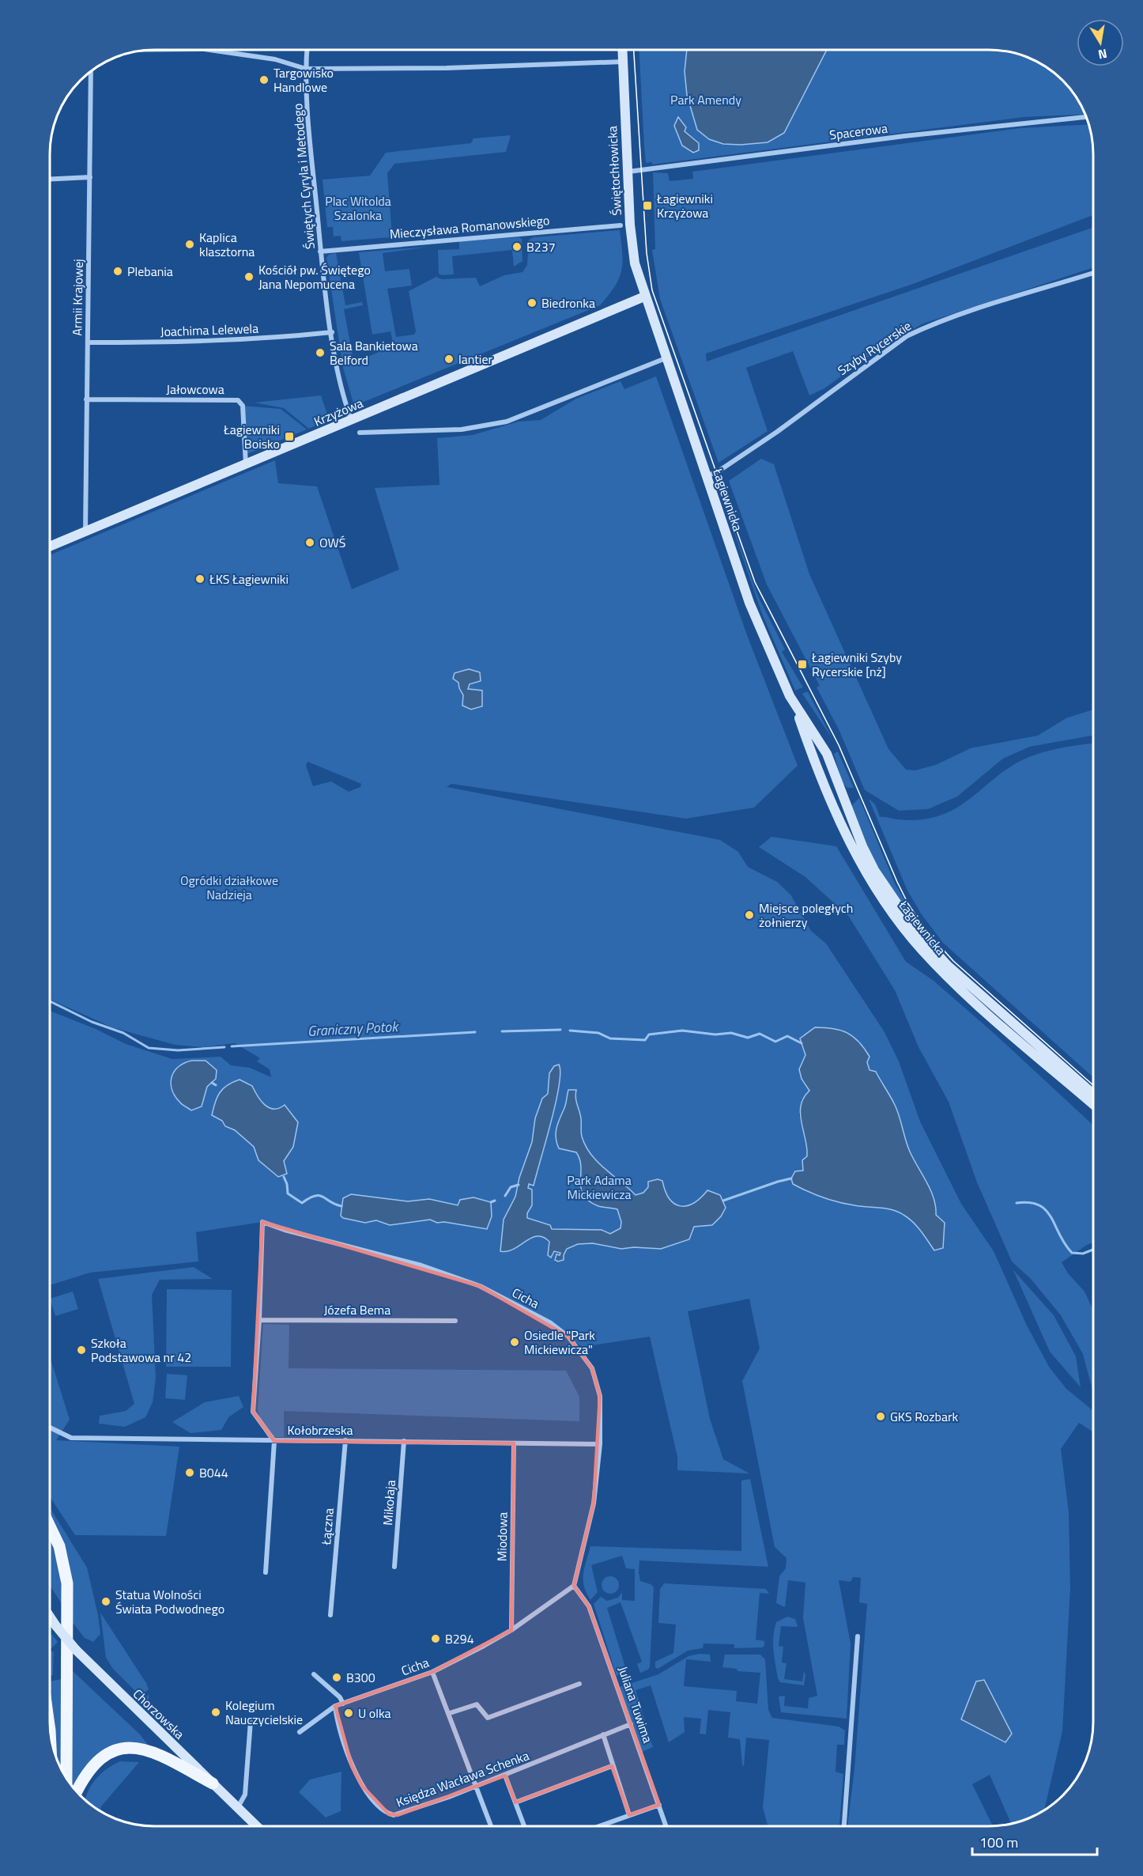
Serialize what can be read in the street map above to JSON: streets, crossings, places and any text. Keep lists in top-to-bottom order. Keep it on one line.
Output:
{"streets":{"main road":["Świętochłowicka","Krzyżowa","Łagiewnicka","Chorzowska"],"street":["Spacerowa","Świętych Cyryla i Metodego","Mieczysława Romanowskiego","Armii Krajowej","Joachima Lelewela","Szyby Rycerskie","Jałowcowa","Cicha","Józefa Bema","Kołobrzeska","Mikołaja","Łączna","Miodowa","Juliana Tuwima","Księdza Wacława Schenka"]},"crossings":[["Spacerowa","Świętochłowicka"],["Świętochłowicka","Krzyżowa"],["Świętochłowicka","Łagiewnicka"],["Świętych Cyryla i Metodego","Mieczysława Romanowskiego"],["Świętych Cyryla i Metodego","Joachima Lelewela"],["Świętych Cyryla i Metodego","Krzyżowa"],["Armii Krajowej","Joachima Lelewela"],["Armii Krajowej","Jałowcowa"],["Armii Krajowej","Krzyżowa"],["Szyby Rycerskie","Łagiewnicka"],["Jałowcowa","Krzyżowa"],["Krzyżowa","Łagiewnicka"],["Cicha","Józefa Bema"],["Cicha","Kołobrzeska"],["Cicha","Miodowa"],["Cicha","Juliana Tuwima"],["Cicha","Księdza Wacława Schenka"],["Kołobrzeska","Mikołaja"],["Kołobrzeska","Łączna"],["Kołobrzeska","Miodowa"],["Juliana Tuwima","Księdza Wacława Schenka"]],"water":["Graniczny Potok"],"parks":["Park Amendy","Plac Witolda Szalonka","Ogródki działkowe Nadzieja","Park Adama Mickiewicza"],"places":{"other":["Targowisko Handlowe","Kaplica klasztorna","B237","Plebania","Kościół pw. Świętego Jana Nepomucena","Biedronka","Sala Bankietowa Belford","lantier","OWŚ","ŁKS Łagiewniki","Miejsce poległych żołnierzy","Osiedle \"Park Mickiewicza\"","Szkoła Podstawowa nr 42","GKS Rozbark","B044","Statua Wolności Świata Podwodnego","B294","B300","Kolegium Nauczycielskie","U olka"],"transit":["Łagiewniki Krzyżowa","Łagiewniki Boisko","Łagiewniki Szyby Rycerskie [nż]"]},"scale_bar":"100 m","north":"bottom"}
